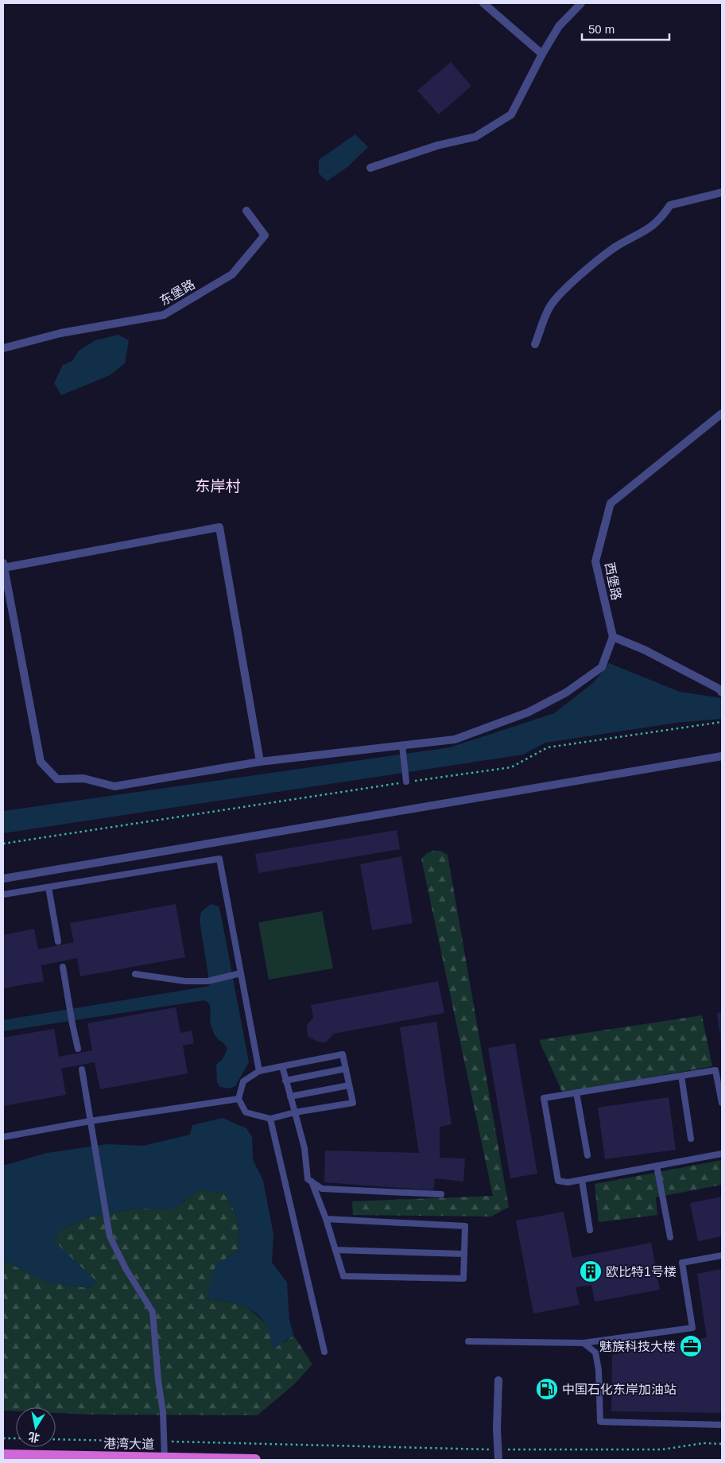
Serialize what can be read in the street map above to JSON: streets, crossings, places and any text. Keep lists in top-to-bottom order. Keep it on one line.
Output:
{"streets":{"highway":["港湾大道"],"street":["东堡路","西堡路"]},"districts":["东岸村"],"places":{"building":["欧比特1号楼"],"office":["魅族科技大楼"],"fuel station":["中国石化东岸加油站"]},"scale_bar":"50 m","north":"bottom"}
